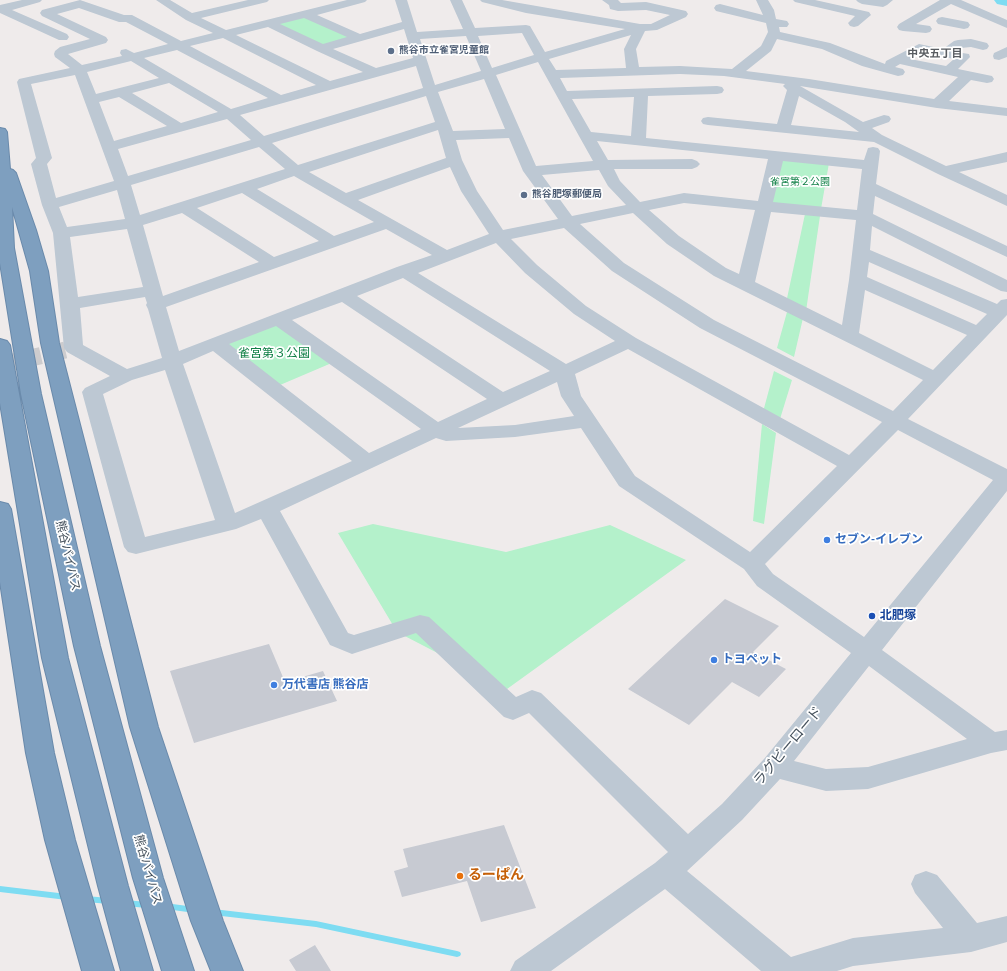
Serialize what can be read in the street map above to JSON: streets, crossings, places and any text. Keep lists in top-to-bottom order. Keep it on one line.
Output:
{"streets":{"highway":["熊谷バイパス"],"street":["ラグビーロード"]},"districts":["中央五丁目"],"parks":["雀宮第２公園","雀宮第３公園"],"places":["熊谷市立雀宮児童館","熊谷肥塚郵便局","セブン-イレブン","北肥塚","トヨペット","万代書店 熊谷店","るーぱん"]}
